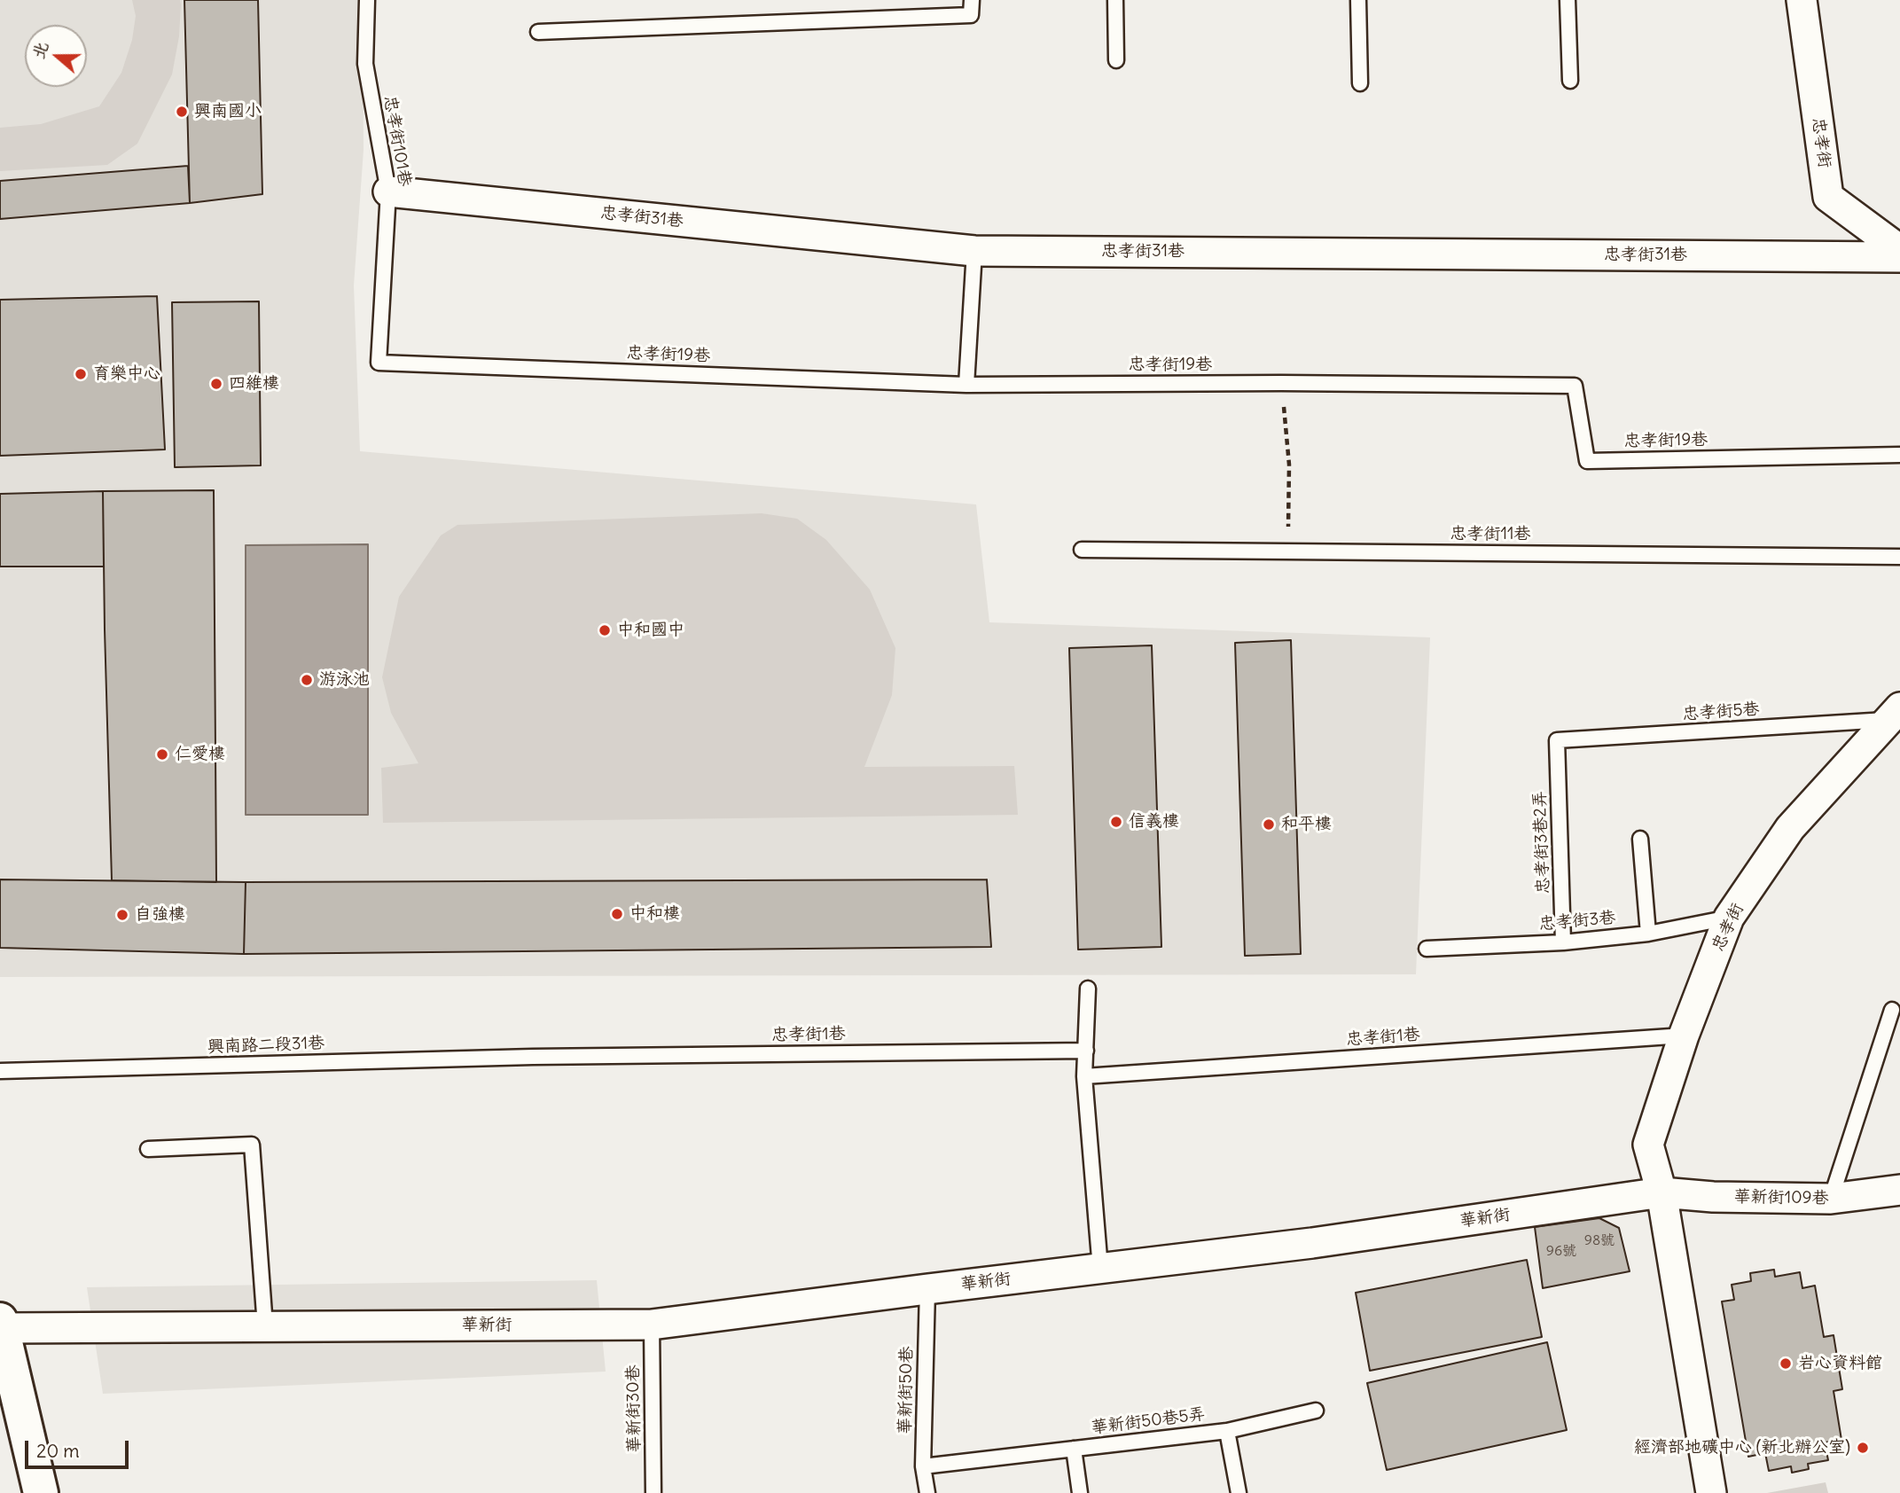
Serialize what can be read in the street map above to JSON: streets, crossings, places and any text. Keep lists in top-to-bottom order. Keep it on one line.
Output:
{"streets":{"street":["忠孝街","忠孝街31巷","華新街109巷","華新街"],"lane":["忠孝街101巷","忠孝街19巷","忠孝街11巷","忠孝街5巷","忠孝街3巷2弄","忠孝街3巷","忠孝街1巷","興南路二段31巷","華新街50巷","華新街30巷","華新街50巷5弄"]},"crossings":[["忠孝街101巷","忠孝街31巷"],["忠孝街101巷","忠孝街19巷"],["忠孝街","忠孝街5巷"],["忠孝街","忠孝街3巷"],["忠孝街","忠孝街1巷"],["忠孝街","華新街109巷"],["忠孝街","華新街"],["忠孝街5巷","忠孝街3巷2弄"],["忠孝街3巷2弄","忠孝街3巷"],["忠孝街1巷","興南路二段31巷"],["華新街109巷","華新街"],["華新街","華新街50巷"],["華新街","華新街30巷"],["華新街50巷","華新街50巷5弄"]],"places":["興南國小","育樂中心","四維樓","中和國中","游泳池","仁愛樓","信義樓","和平樓","中和樓","自強樓","岩心資料館","經濟部地礦中心 (新北辦公室)"],"house_numbers":["98號","96號"],"scale_bar":"20 m","north":"left"}
